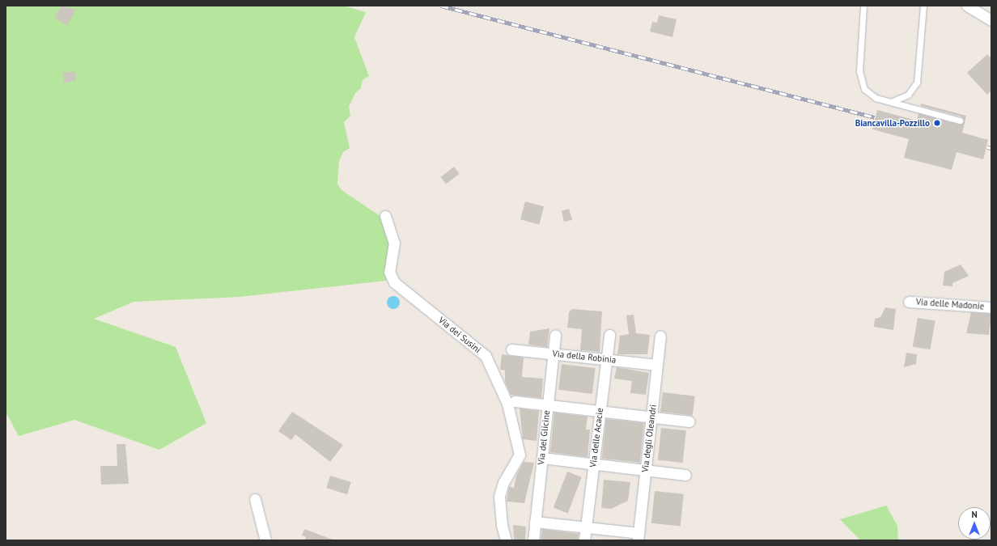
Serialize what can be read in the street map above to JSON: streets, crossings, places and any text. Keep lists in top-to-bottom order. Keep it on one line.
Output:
{"streets":{"street":["Via delle Madonie","Via dei Susini","Via della Robinia","Via del Glicine","Via delle Acacie","Via degli Oleandri"]},"crossings":[["Via della Robinia","Via del Glicine"],["Via della Robinia","Via delle Acacie"],["Via della Robinia","Via degli Oleandri"]],"places":["Biancavilla-Pozzillo"],"north":"top"}
